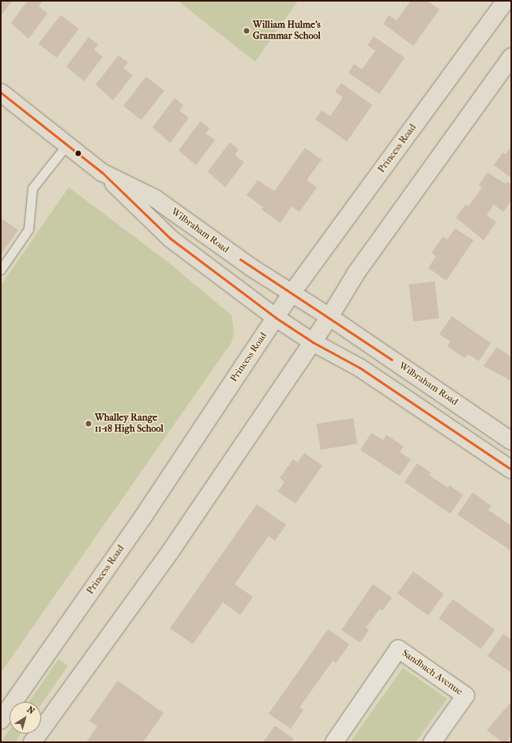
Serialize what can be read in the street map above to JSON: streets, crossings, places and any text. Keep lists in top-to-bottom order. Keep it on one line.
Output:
{"streets":{"highway":["Princess Road","Wilbraham Road"],"street":["Sandbach Avenue"]},"crossings":[["Princess Road","Wilbraham Road"]],"places":["William Hulme's Grammar School","Whalley Range 11-18 High School"],"north":"top right"}
